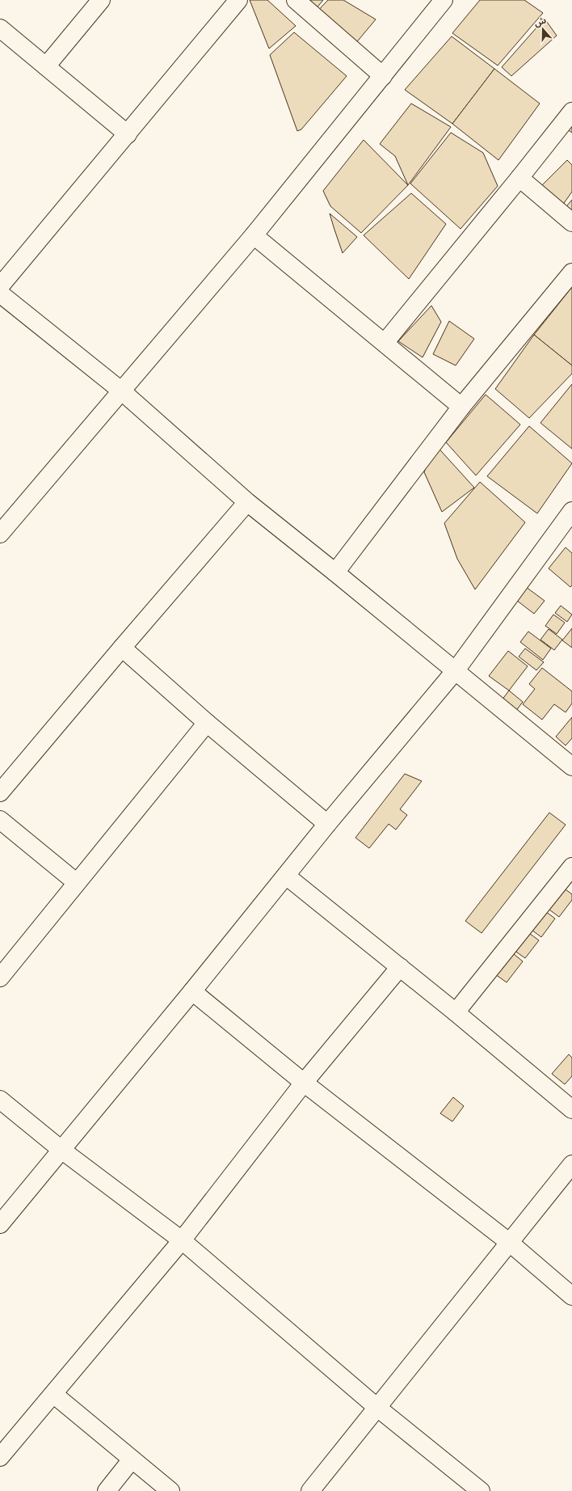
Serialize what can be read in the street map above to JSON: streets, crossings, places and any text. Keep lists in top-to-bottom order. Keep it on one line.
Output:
{"north":"top"}
